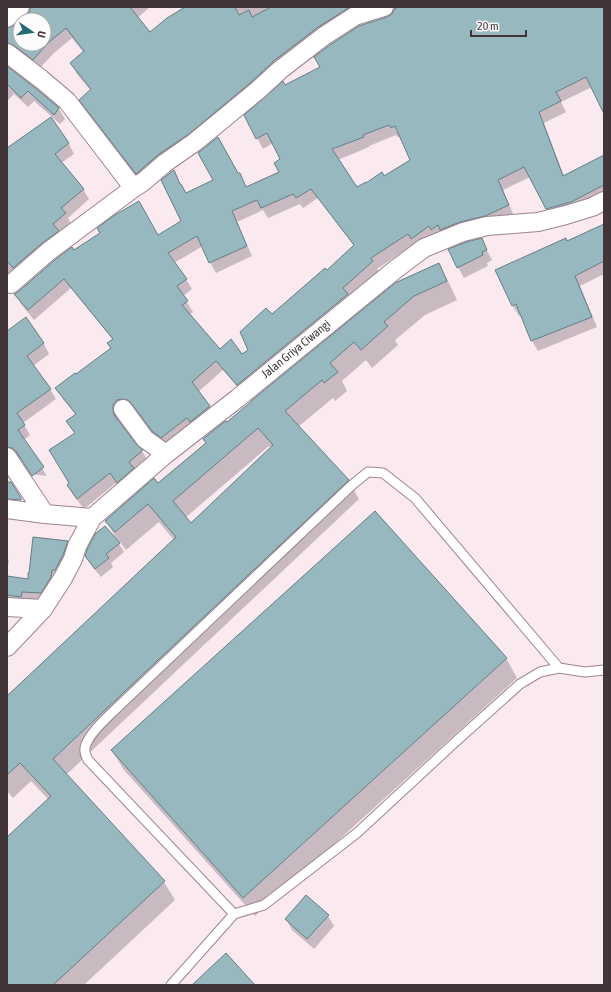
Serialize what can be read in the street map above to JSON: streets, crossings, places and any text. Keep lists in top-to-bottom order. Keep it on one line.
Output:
{"streets":{"street":["Jalan Griya Ciwangi"]},"scale_bar":"20 m","north":"right"}
